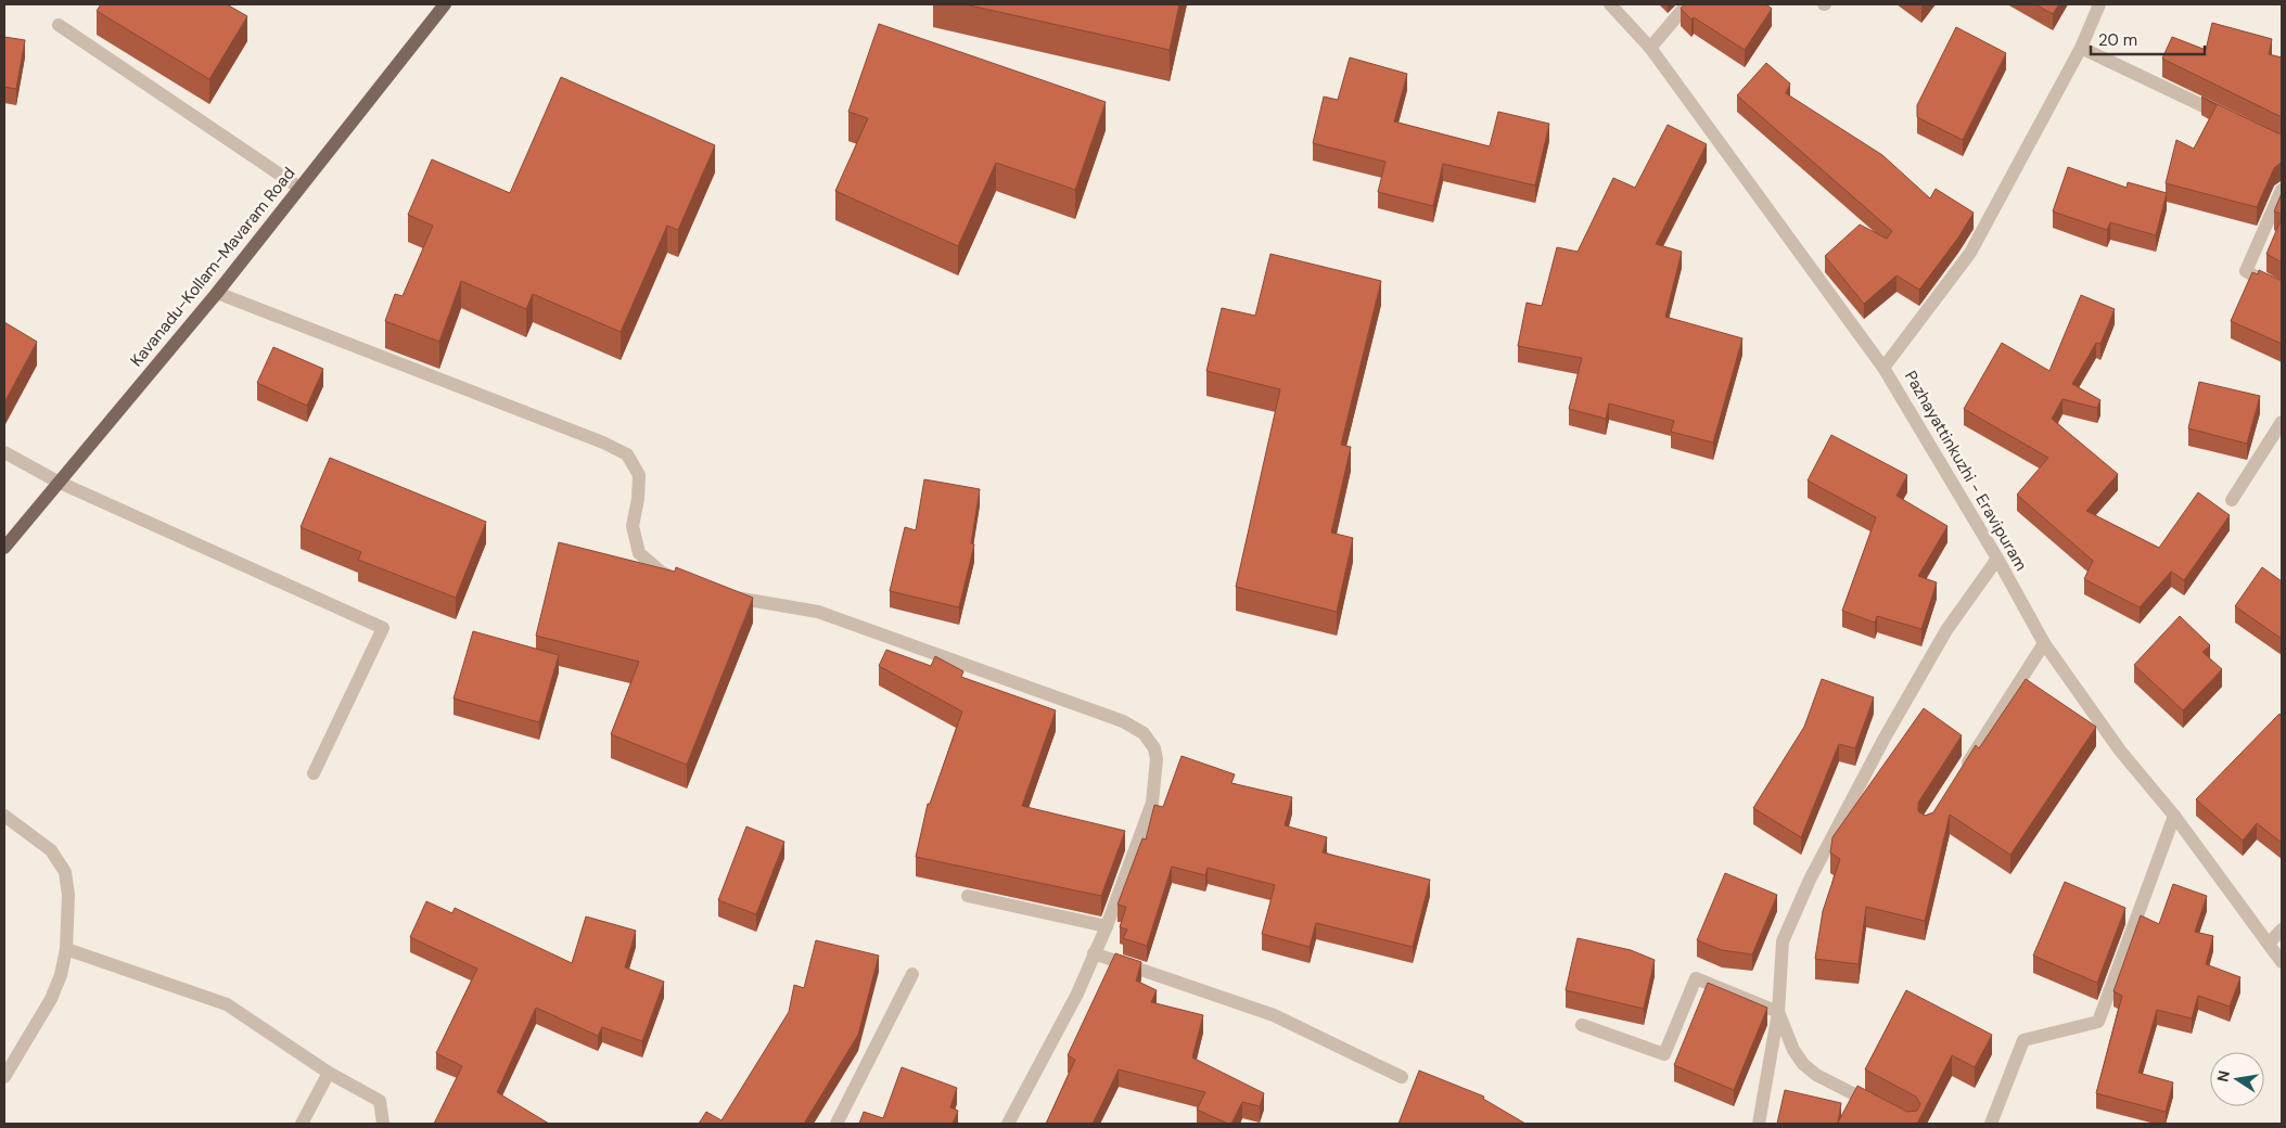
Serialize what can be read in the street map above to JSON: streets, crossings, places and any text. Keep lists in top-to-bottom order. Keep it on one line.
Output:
{"streets":{"main road":["Kavanadu-Kollam-Mavaram Road"],"street":["Pazhayattinkuzhi - Eravipuram"]},"scale_bar":"20 m","north":"left"}
